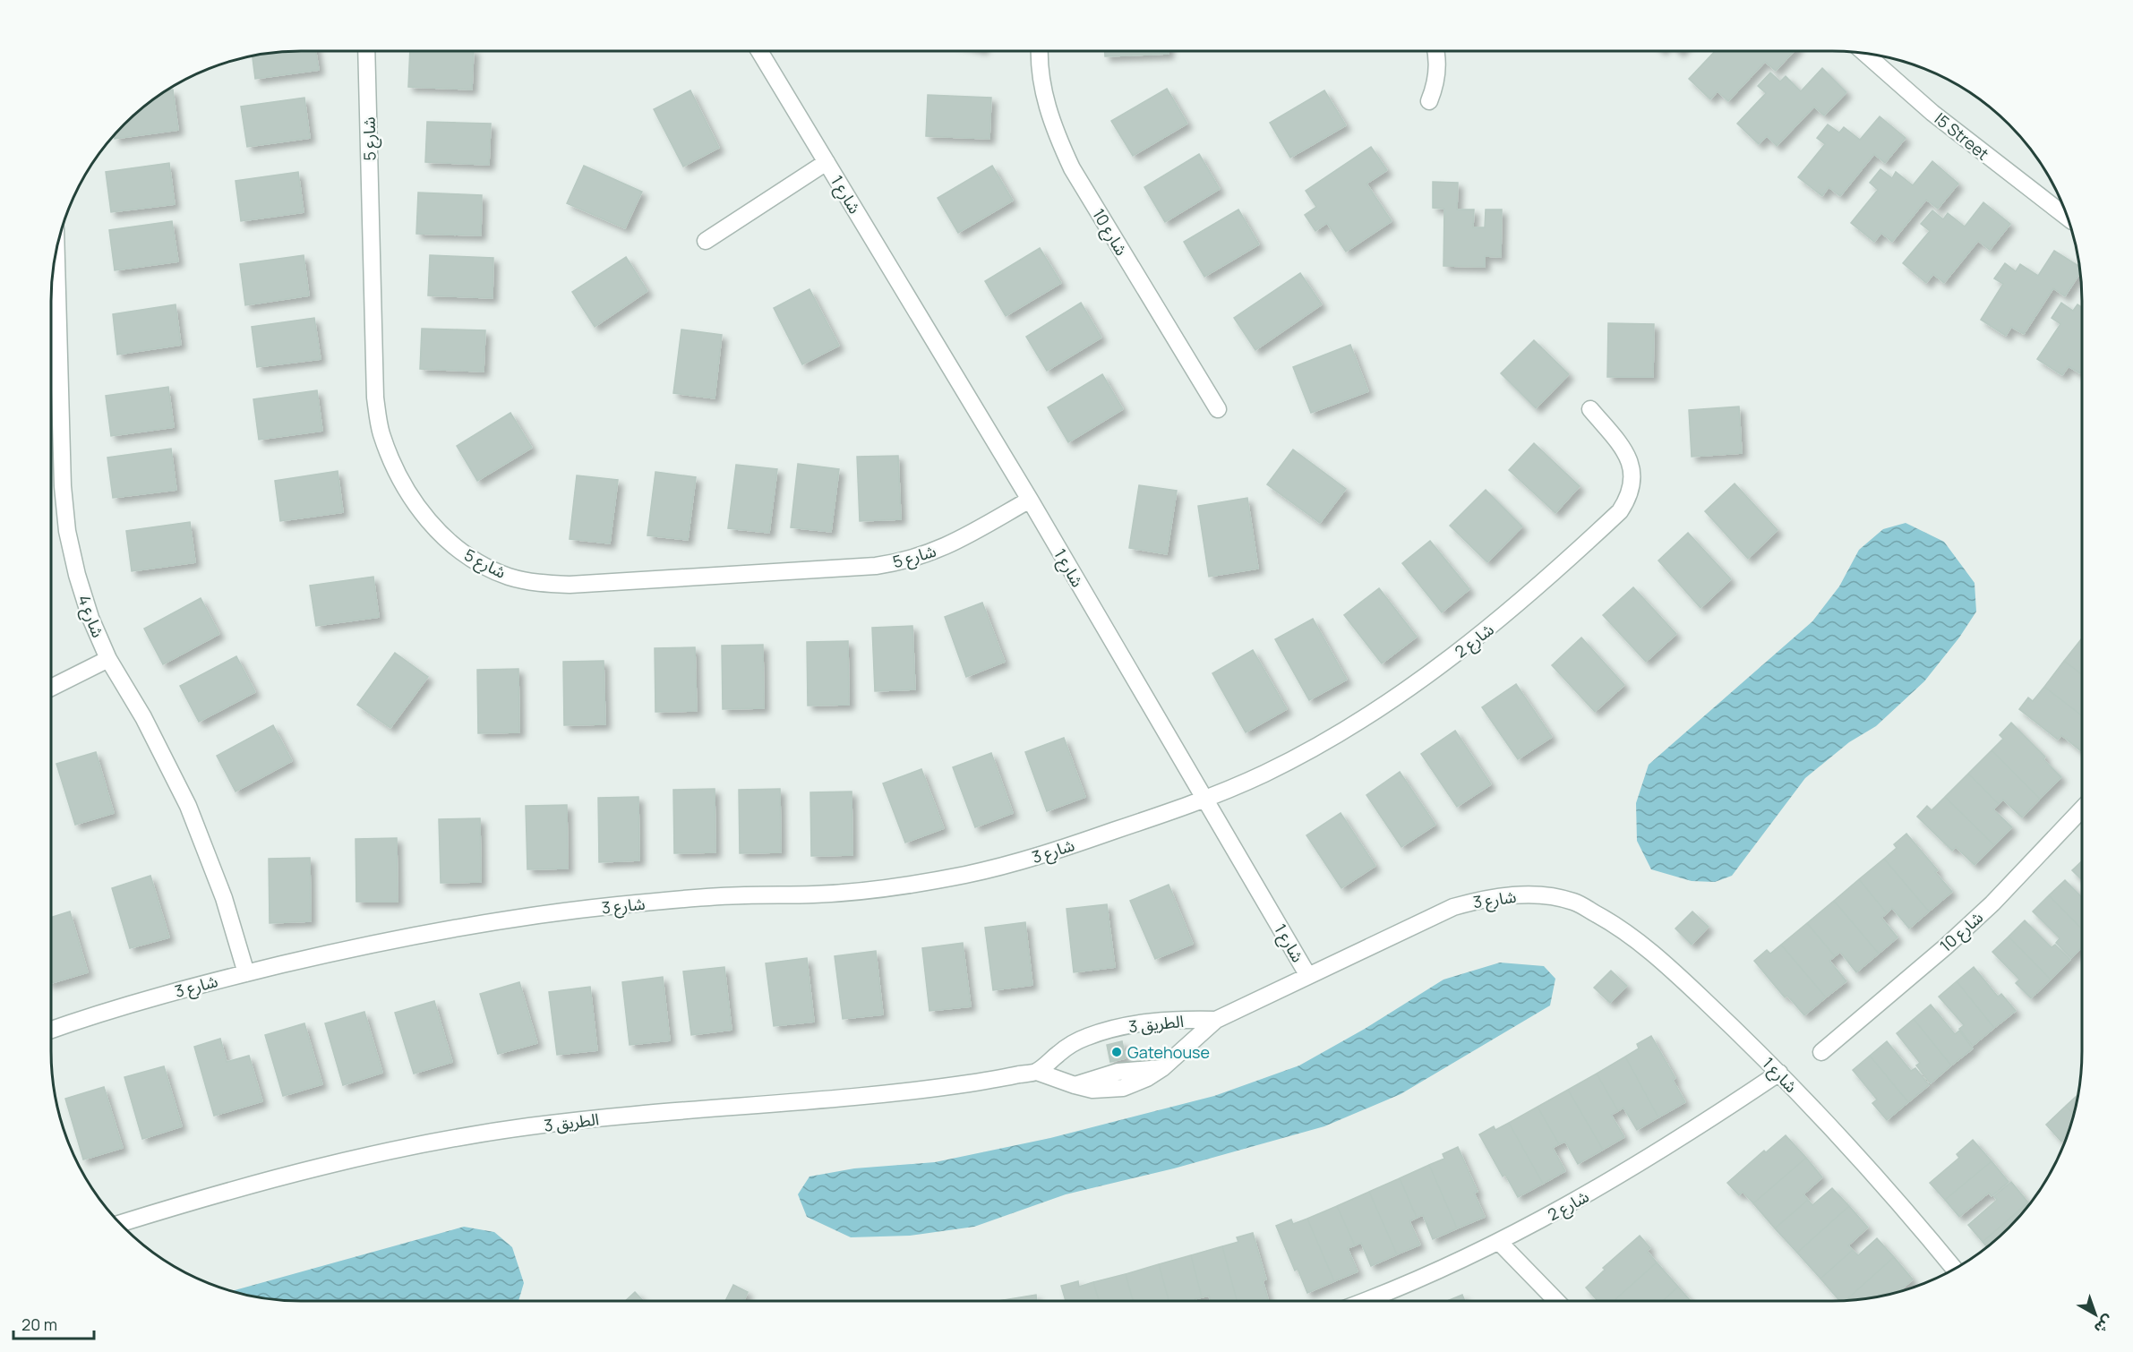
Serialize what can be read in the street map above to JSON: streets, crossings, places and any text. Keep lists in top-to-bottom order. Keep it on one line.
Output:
{"streets":{"street":["I5 Street","شارع 5","شارع 1","شارع 10","شارع 4","شارع 2","شارع 3","3 الطريق"]},"crossings":[["شارع 5","شارع 1"],["شارع 1","شارع 2"],["شارع 1","شارع 3"],["شارع 4","شارع 3"],["شارع 2","شارع 3"],["شارع 3","3 الطريق"]],"places":["Gatehouse"],"scale_bar":"20 m","north":"bottom right"}
